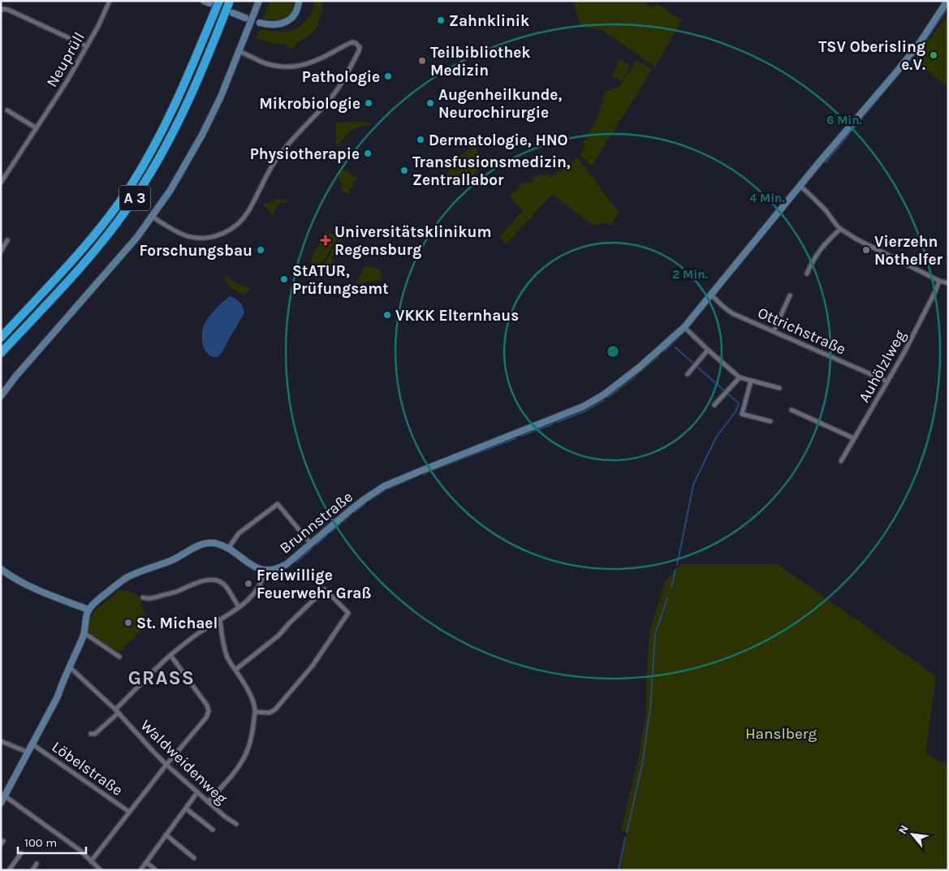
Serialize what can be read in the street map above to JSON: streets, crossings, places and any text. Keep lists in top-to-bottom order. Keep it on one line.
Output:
{"streets":{"highway":["A 3"],"street":["Neuprüll","Ottrichstraße","Auhölzlweg","Brunnstraße","Waldweidenweg","Löbelstraße"]},"crossings":[["Ottrichstraße","Auhölzlweg"],["Ottrichstraße","Brunnstraße"]],"districts":["GRASS"],"parks":["Hanslberg"],"places":{"other":["Zahnklinik","TSV Oberisling e.V.","Teilbibliothek Medizin","Pathologie","Mikrobiologie","Augenheilkunde, Neurochirurgie","Dermatologie, HNO","Physiotherapie","Transfusionsmedizin, Zentrallabor","Forschungsbau","Vierzehn Nothelfer","StATUR, Prüfungsamt","VKKK Elternhaus","Freiwillige Feuerwehr Graß","St. Michael"],"health":["Universitätsklinikum Regensburg"]},"scale_bar":"100 m","north":"top left","rings":["6 Min.","4 Min.","2 Min."]}
